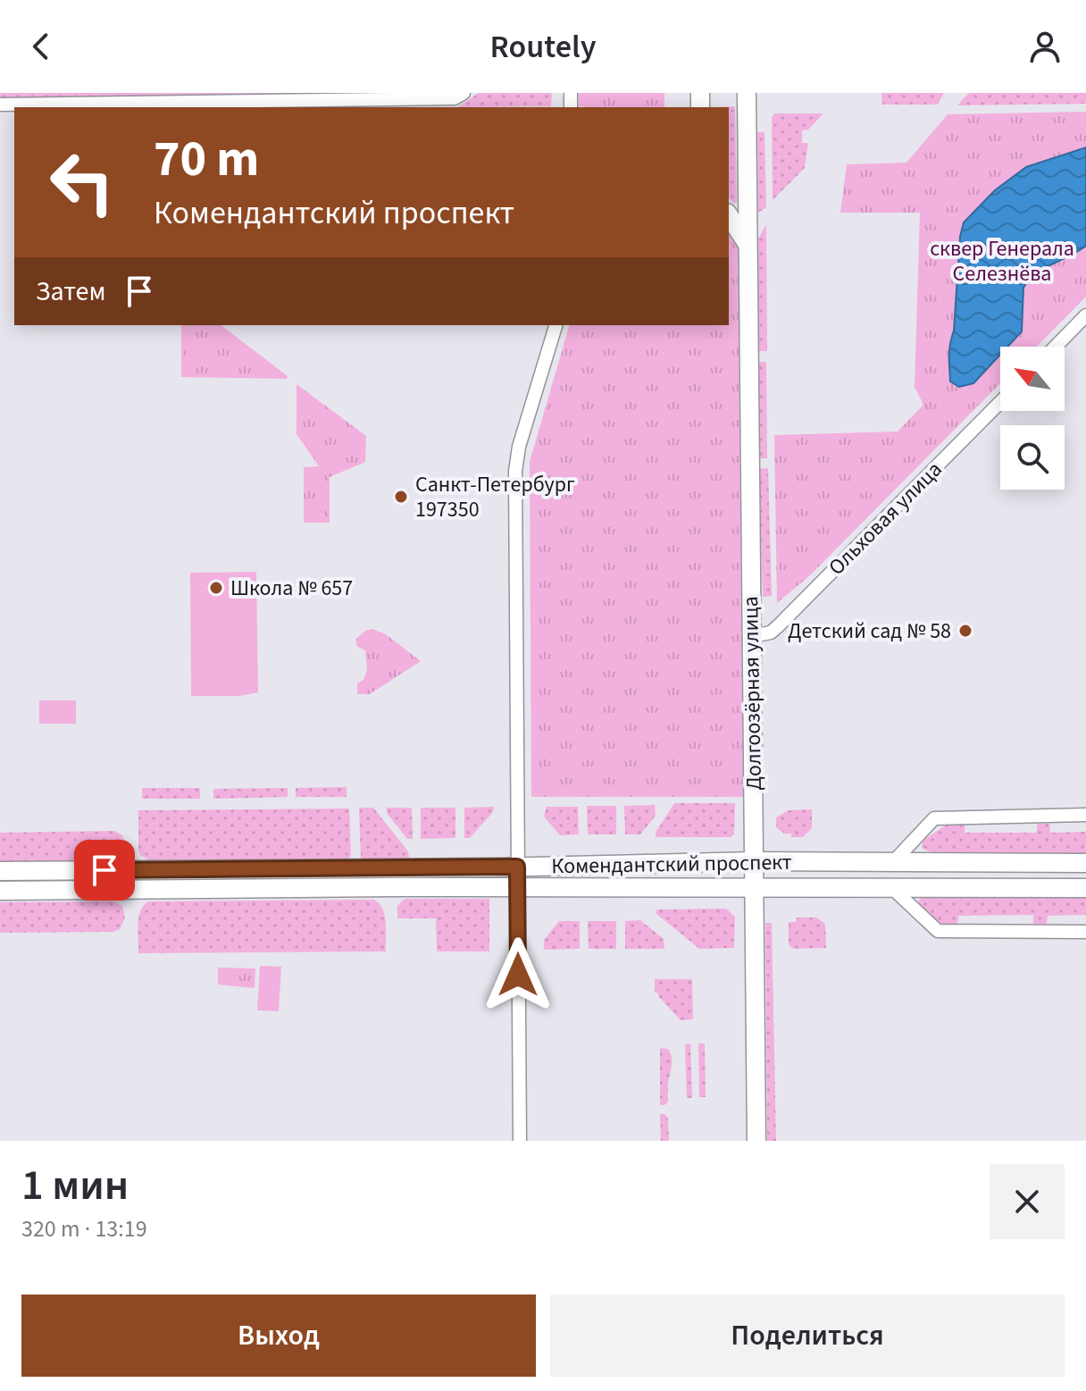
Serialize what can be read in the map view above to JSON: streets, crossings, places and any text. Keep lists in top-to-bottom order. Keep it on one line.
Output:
{"streets":{"main road":["Долгоозёрная улица","Комендантский проспект"],"street":["Ольховая улица"]},"crossings":[["Ольховая улица","Долгоозёрная улица"],["Долгоозёрная улица","Комендантский проспект"]],"parks":["сквер Генерала Селезнёва"],"places":["Санкт-Петербург 197350","Школа № 657","Детский сад № 58"],"north":"top left","page":{"header":"Routely","turn":["70 m","Комендантский проспект"],"then":"Затем","heading":["1 мин","320 m · 13:19"],"buttons":["Выход","Поделиться"]}}
